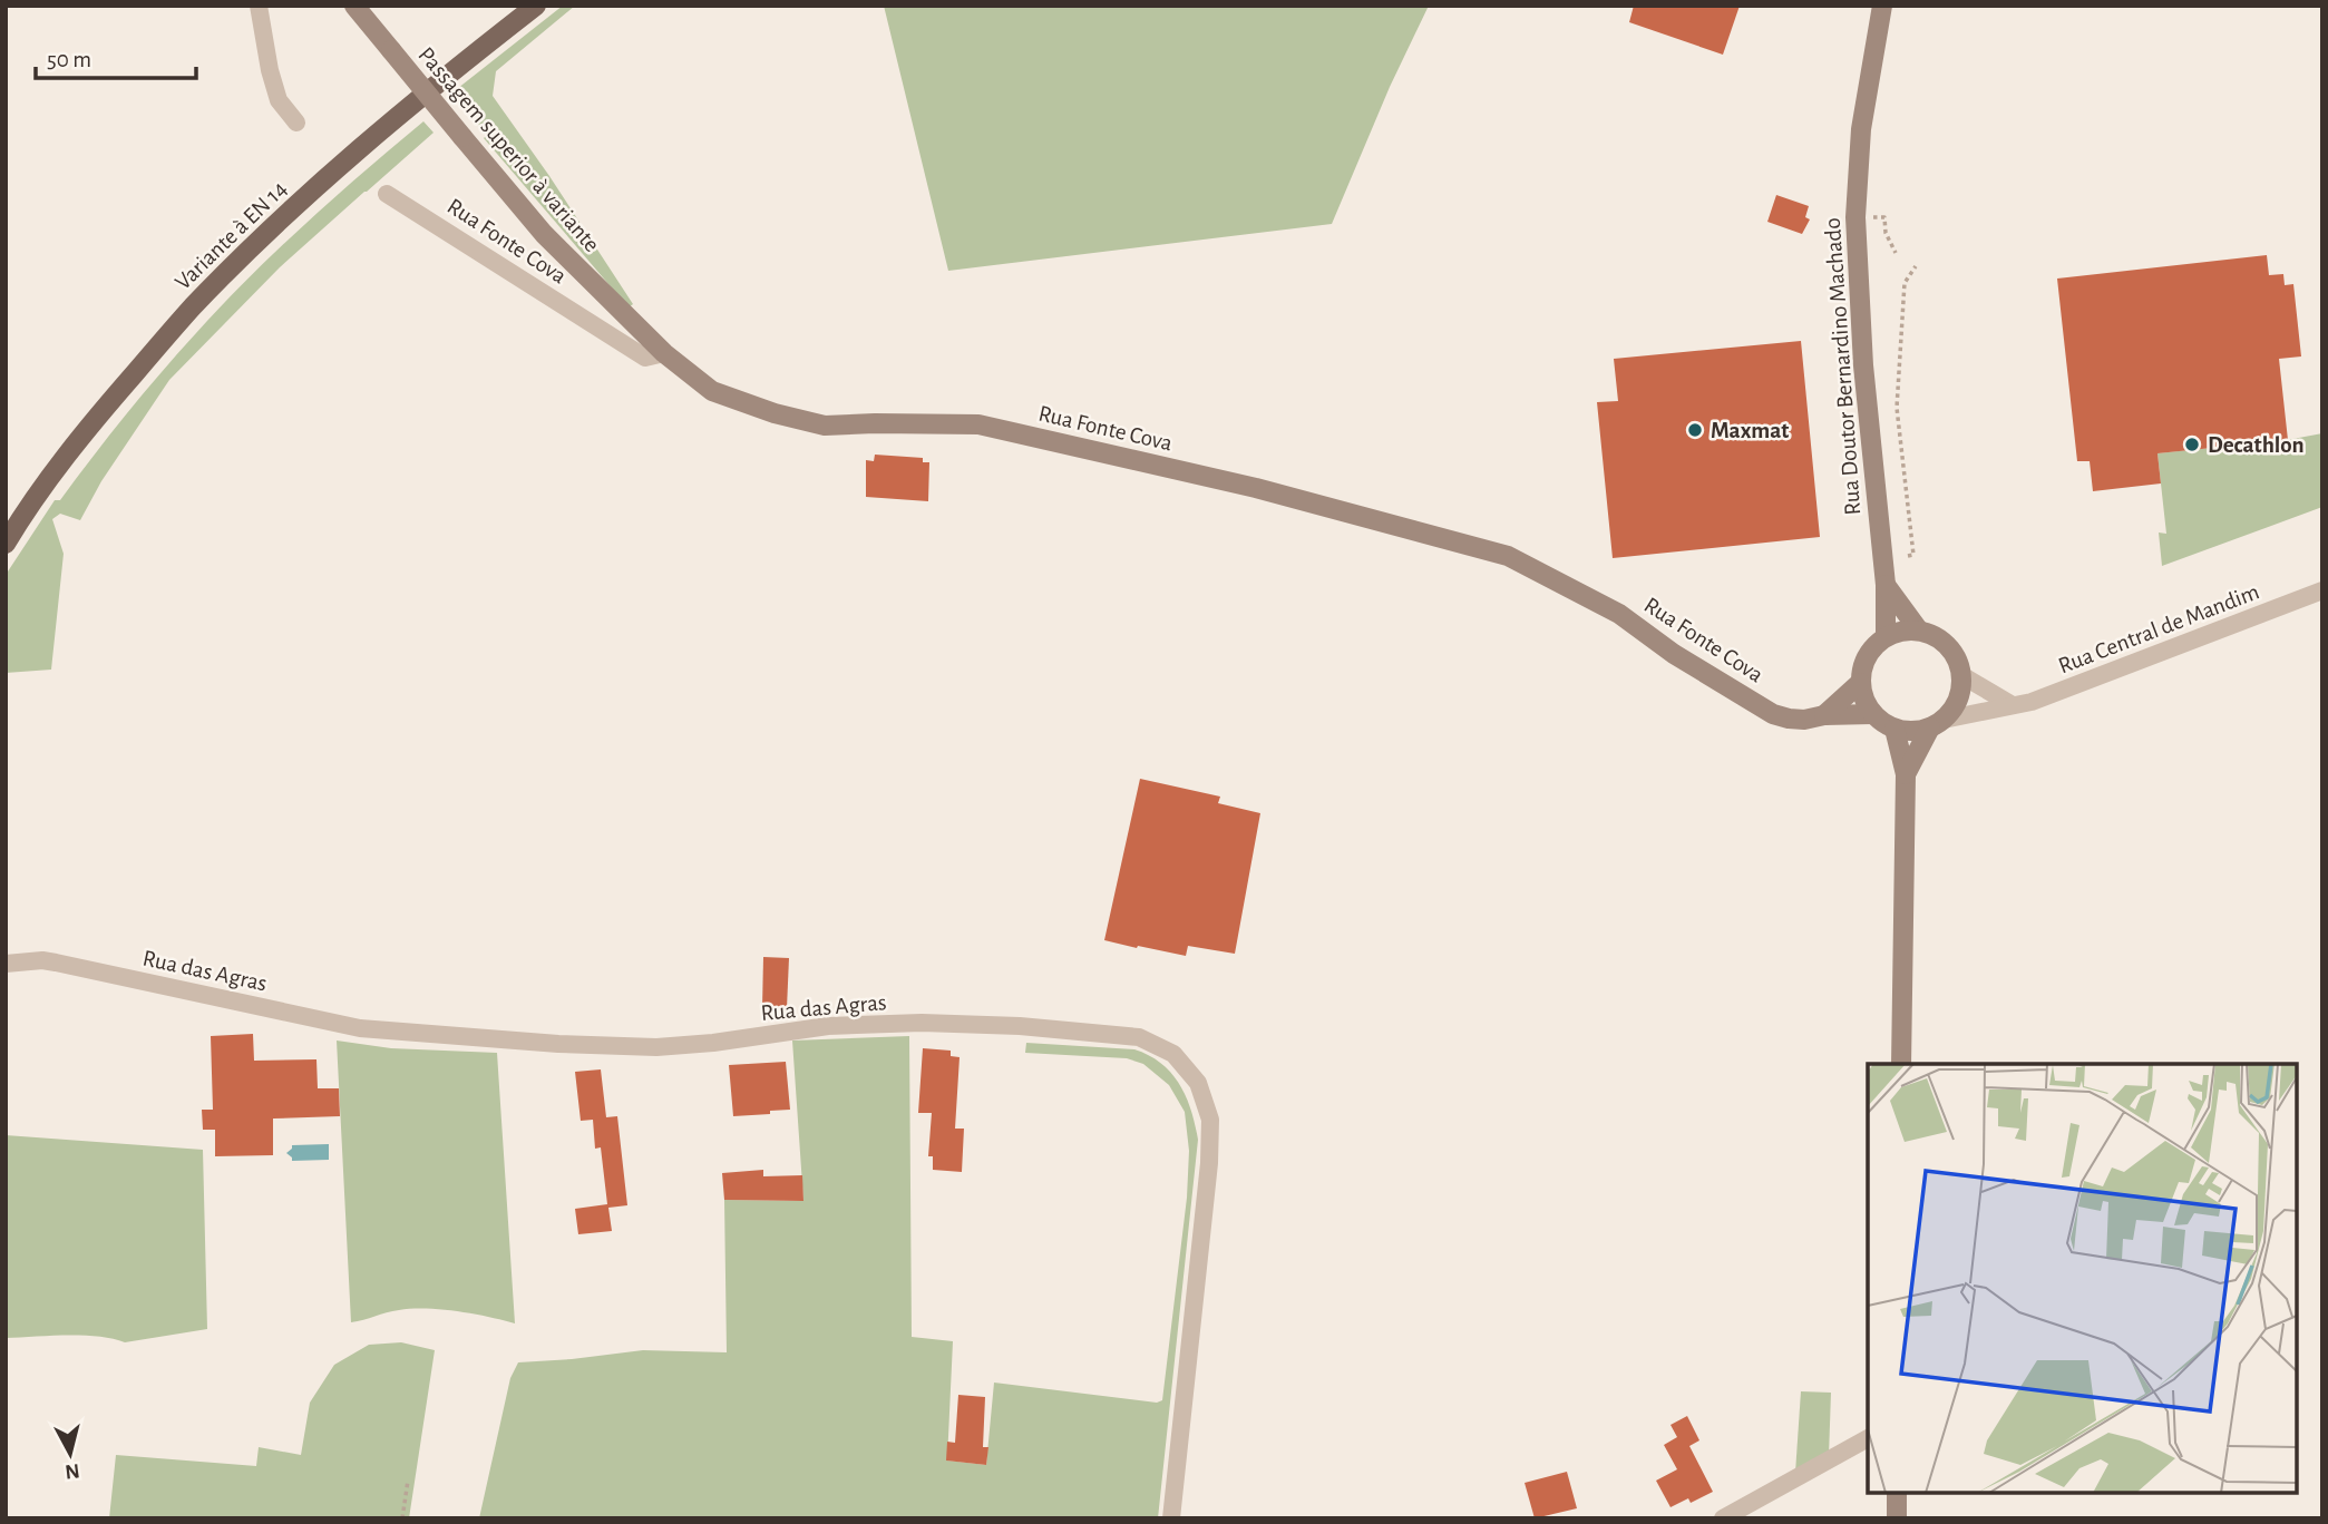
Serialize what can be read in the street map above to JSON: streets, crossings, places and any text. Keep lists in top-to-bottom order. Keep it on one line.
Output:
{"streets":{"main road":["Variante à EN 14"],"street":["Passagem superior à variante","Rua Fonte Cova","Rua Doutor Bernardino Machado","Rua Central de Mandim","Rua das Agras"]},"crossings":[["Passagem superior à variante","Rua Fonte Cova"],["Rua Fonte Cova","Rua Doutor Bernardino Machado"],["Rua Fonte Cova","Rua Central de Mandim"],["Rua Doutor Bernardino Machado","Rua Central de Mandim"]],"places":["Maxmat","Decathlon"],"scale_bar":"50 m","north":"bottom"}
